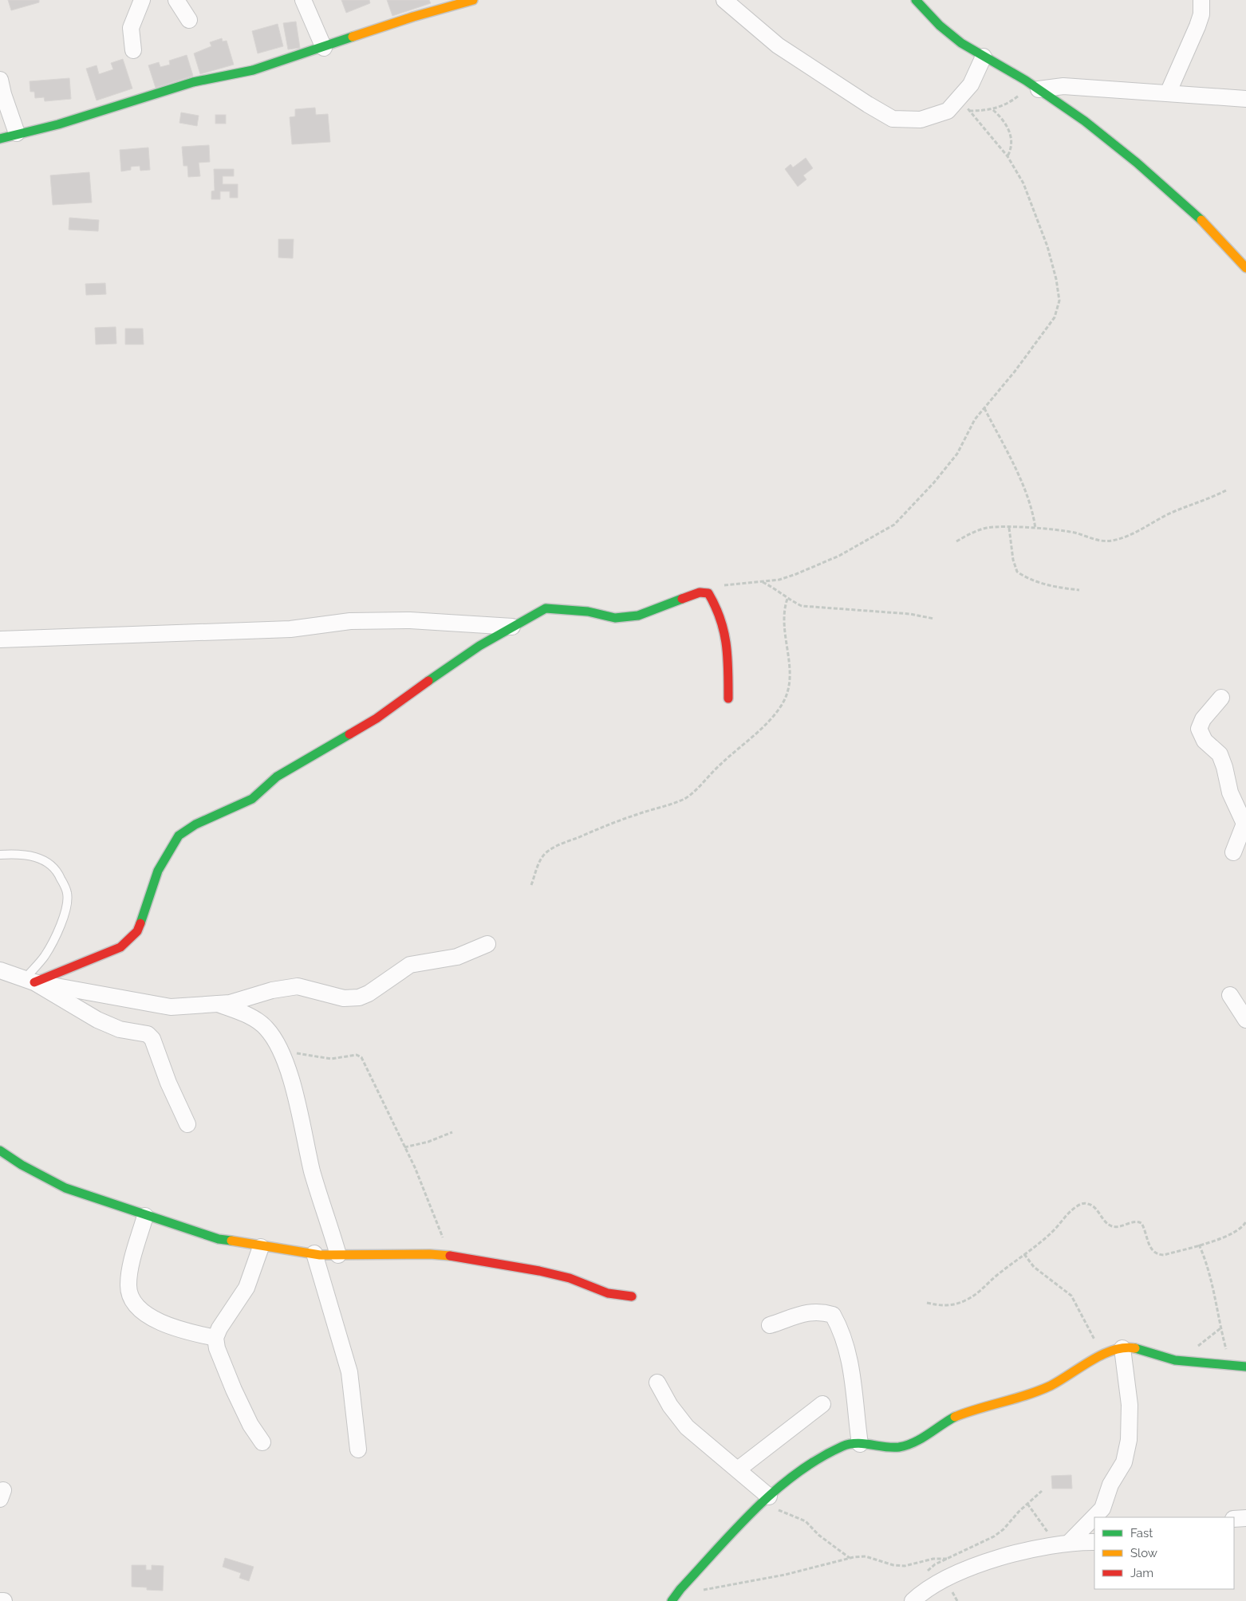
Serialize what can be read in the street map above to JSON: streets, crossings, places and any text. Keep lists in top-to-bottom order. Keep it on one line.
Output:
{"legend":["Fast","Slow","Jam"]}
